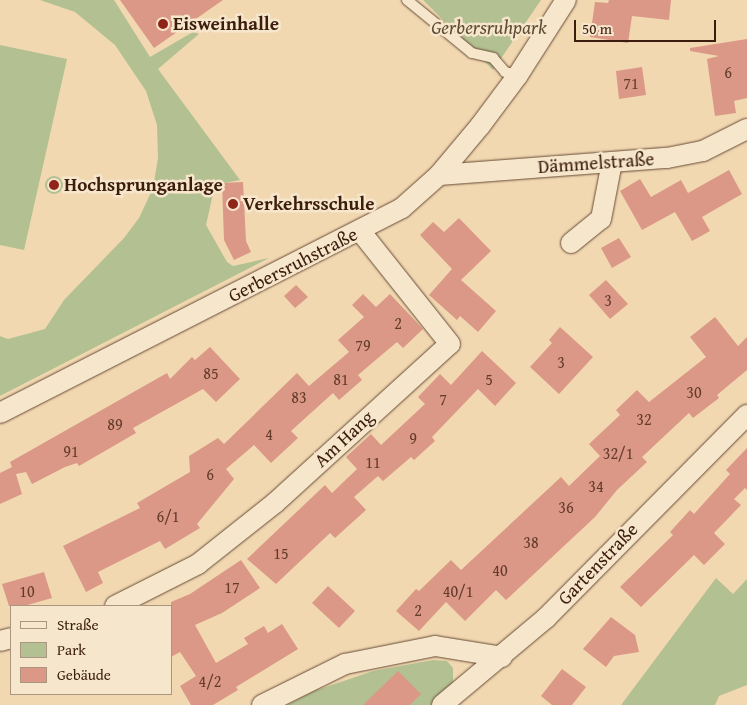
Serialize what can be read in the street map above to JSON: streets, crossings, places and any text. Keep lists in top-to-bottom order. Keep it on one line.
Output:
{"streets":{"street":["Dämmelstraße","Gerbersruhstraße","Am Hang","Gartenstraße"]},"crossings":[["Dämmelstraße","Gerbersruhstraße"],["Gerbersruhstraße","Am Hang"]],"parks":["Gerbersruhpark"],"places":["Eisweinhalle","Hochsprunganlage","Verkehrsschule"],"house_numbers":["6","71","3","2","79","3","85","81","5","30","83","7","32","89","4","9","91","32/1","11","6","34","36","6/1","38","15","40","17","10","40/1","2","4/2"],"legend":["Straße","Park","Gebäude"],"scale_bar":"50 m"}
